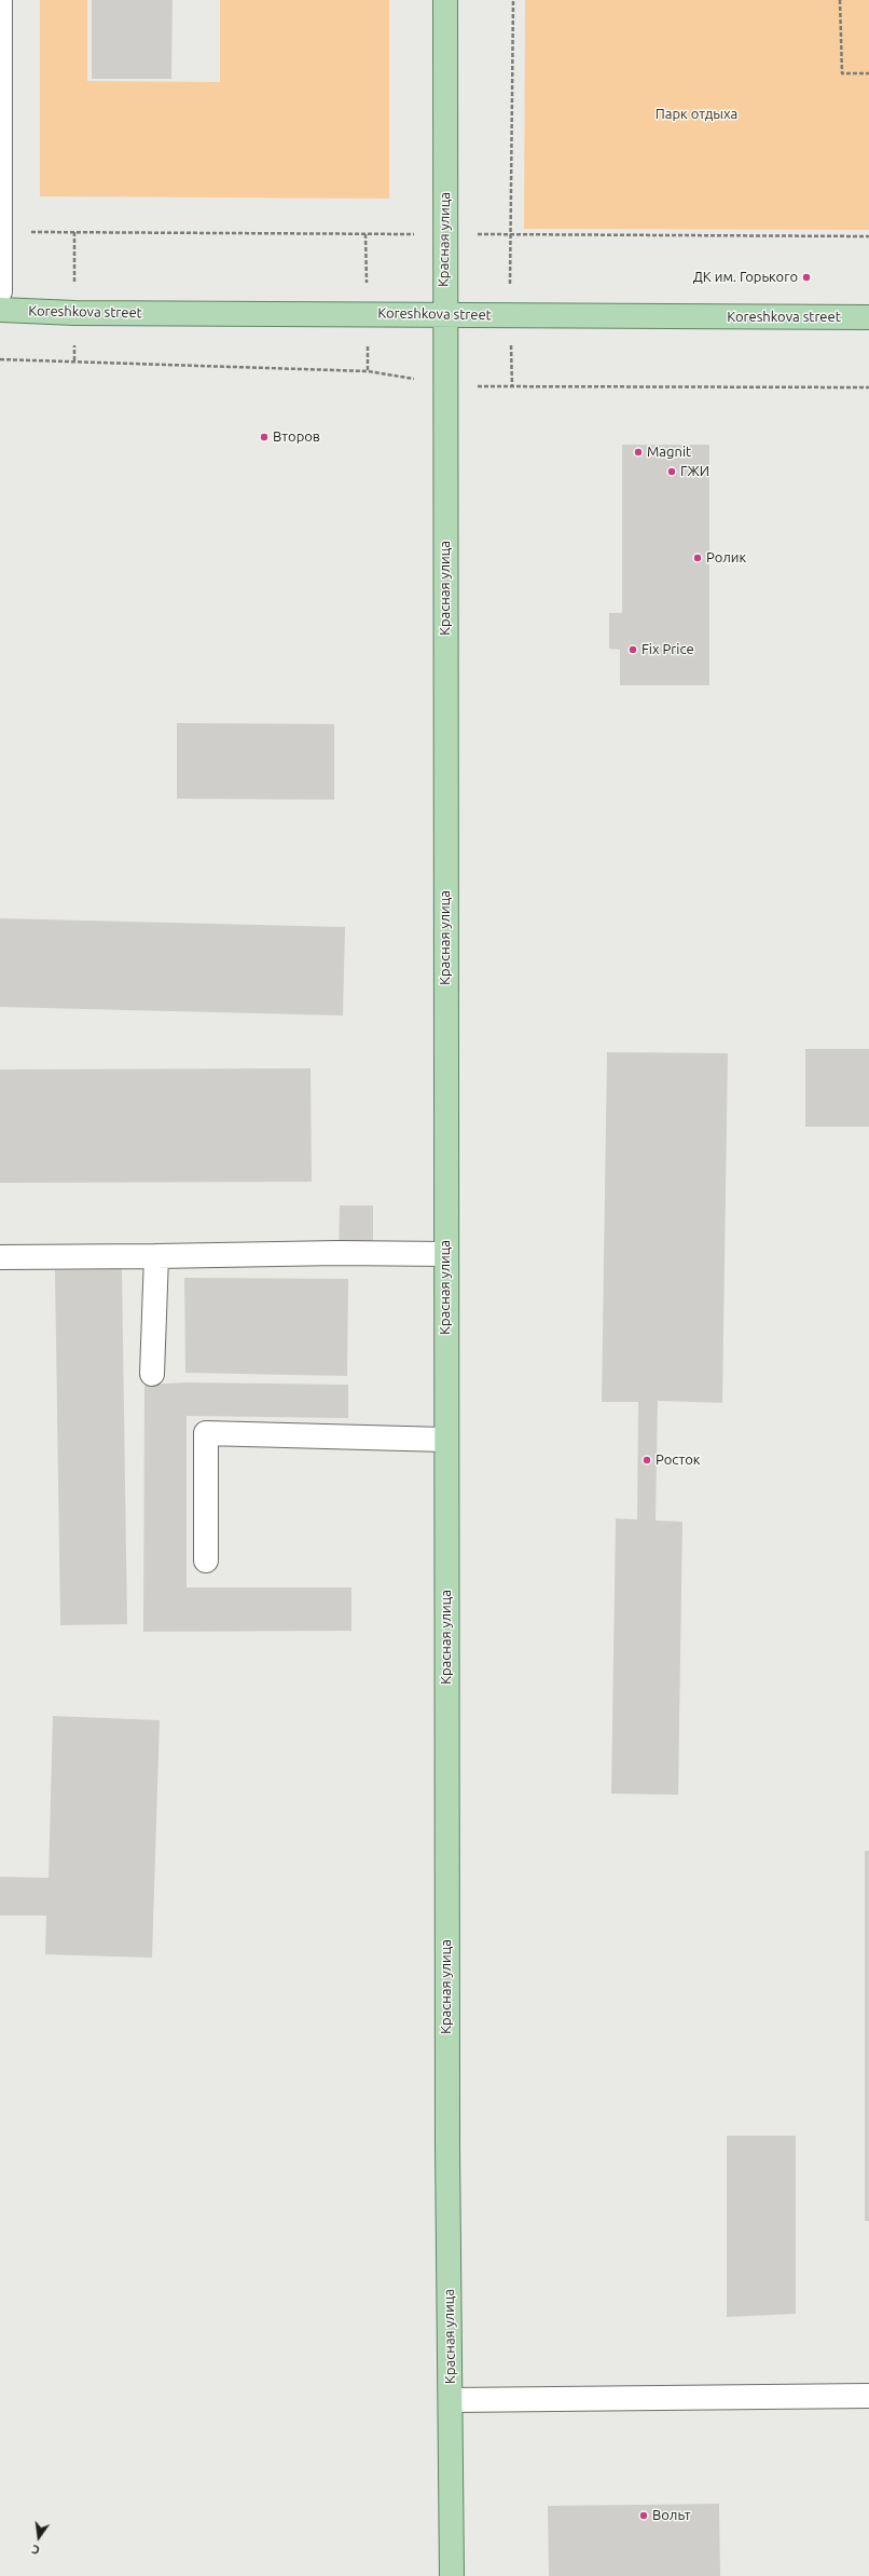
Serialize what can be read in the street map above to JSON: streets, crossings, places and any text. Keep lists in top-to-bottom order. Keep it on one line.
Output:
{"streets":{"main road":["Красная улица","Koreshkova street"]},"crossings":[["Красная улица","Koreshkova street"]],"parks":["Парк отдыха"],"places":["ДК им. Горького","Второв","Magnit","ГЖИ","Ролик","Fix Price","Росток","Вольт"],"north":"bottom"}
